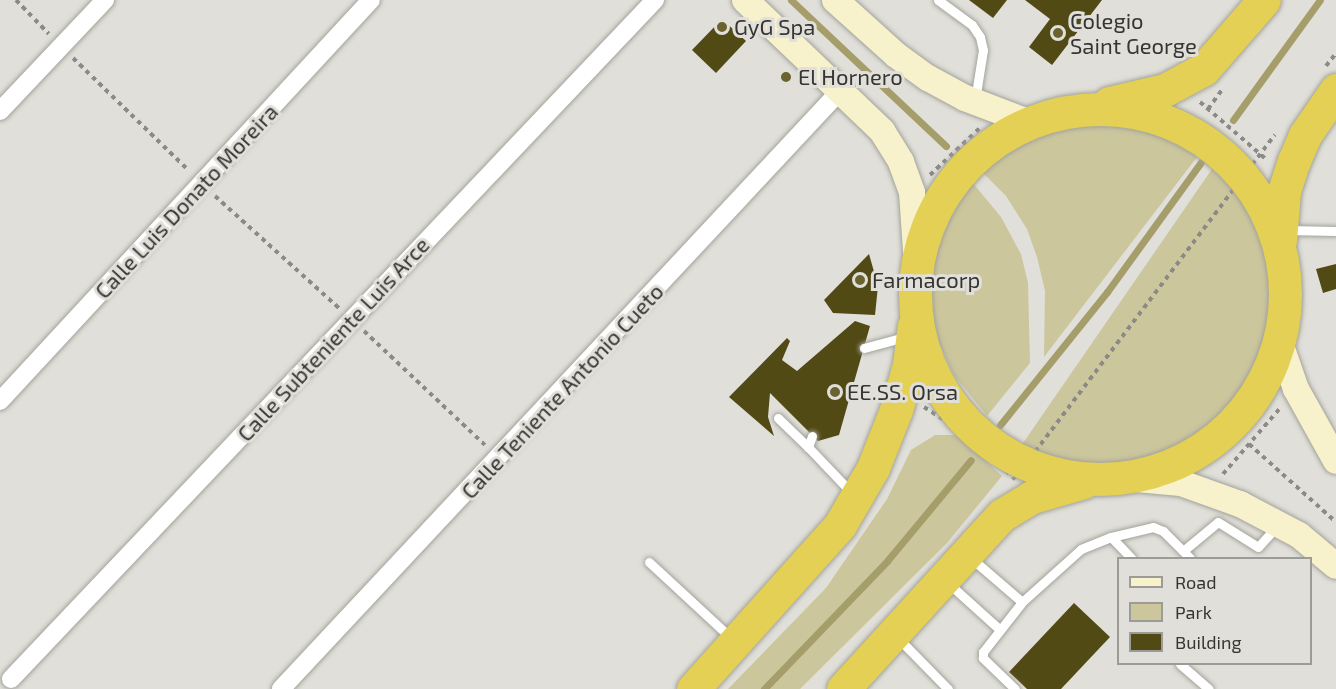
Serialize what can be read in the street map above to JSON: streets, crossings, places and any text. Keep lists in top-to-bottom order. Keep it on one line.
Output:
{"streets":{"street":["Calle Luis Donato Moreira","Calle Subteniente Luis Arce","Calle Teniente Antonio Cueto"]},"places":["GyG Spa","Colegio Saint George","El Hornero","Farmacorp","EE.SS. Orsa"],"legend":["Road","Park","Building"]}
